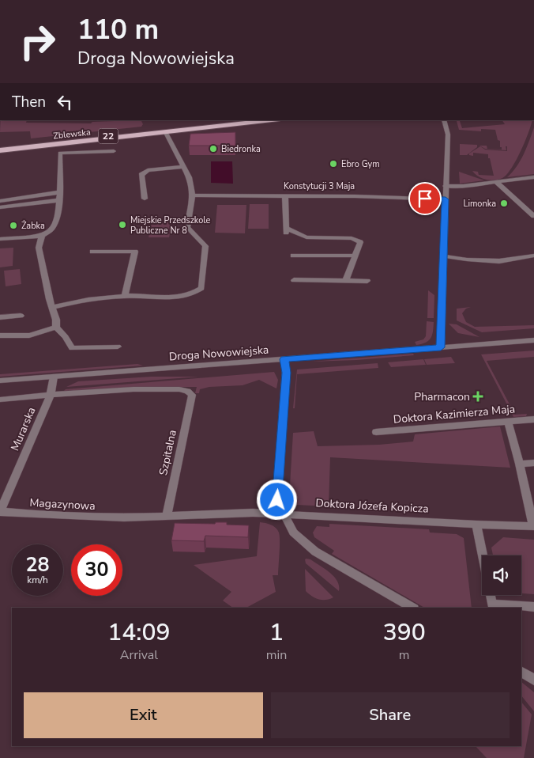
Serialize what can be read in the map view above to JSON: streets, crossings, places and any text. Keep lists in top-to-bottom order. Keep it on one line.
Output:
{"streets":{"main road":["Zblewska","22"],"street":["Konstytucji 3 Maja","Droga Nowowiejska","Doktora Kazimierza Maja","Murarska","Szpitalna","Magazynowa","Doktora Józefa Kopicza"]},"crossings":[["Droga Nowowiejska","Murarska"],["Murarska","Szpitalna"],["Murarska","Magazynowa"],["Szpitalna","Doktora Józefa Kopicza"],["Magazynowa","Doktora Józefa Kopicza"]],"places":{"other":["Biedronka","Ebro Gym","Limonka","Miejskie Przedszkole Publiczne Nr 8","Żabka"],"health":["Pharmacon"]},"page":{"turn":["110 m","Droga Nowowiejska"],"then":"Then","speed":"28 km/h","limit":"30","eta":["14:09","Arrival","1","min","390","m"],"buttons":["Exit","Share"]}}
